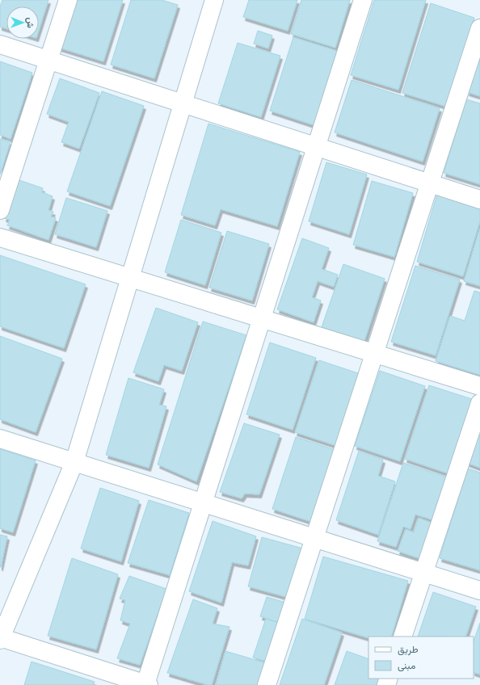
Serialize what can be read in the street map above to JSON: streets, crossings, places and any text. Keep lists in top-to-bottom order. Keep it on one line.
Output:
{"legend":["طريق","مبنى"],"north":"right"}
